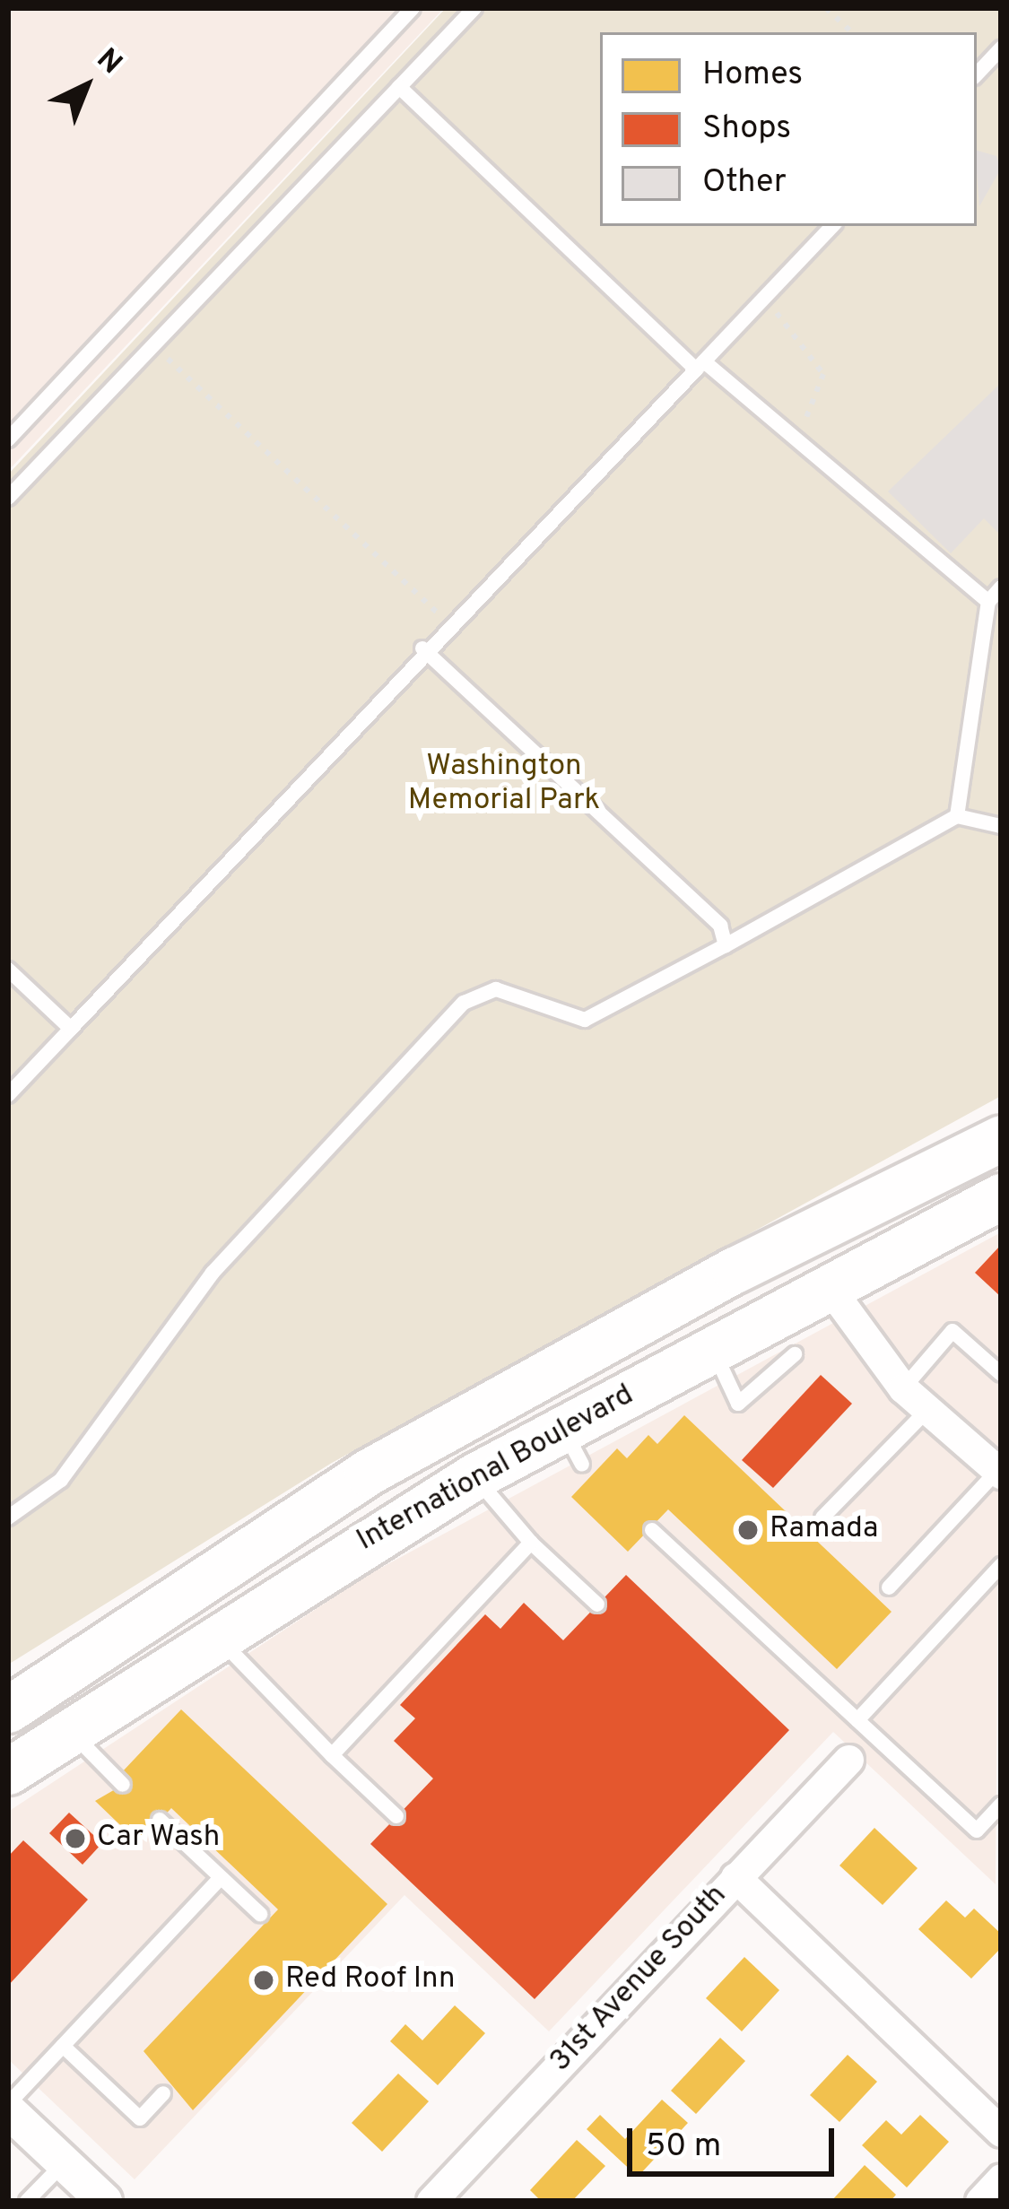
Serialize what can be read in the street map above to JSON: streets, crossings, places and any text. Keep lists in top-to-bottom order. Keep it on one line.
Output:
{"streets":{"main road":["International Boulevard"],"street":["31st Avenue South"]},"parks":["Washington Memorial Park"],"places":["Ramada","Car Wash","Red Roof Inn"],"legend":["Homes","Shops","Other"],"scale_bar":"50 m","north":"top right"}
